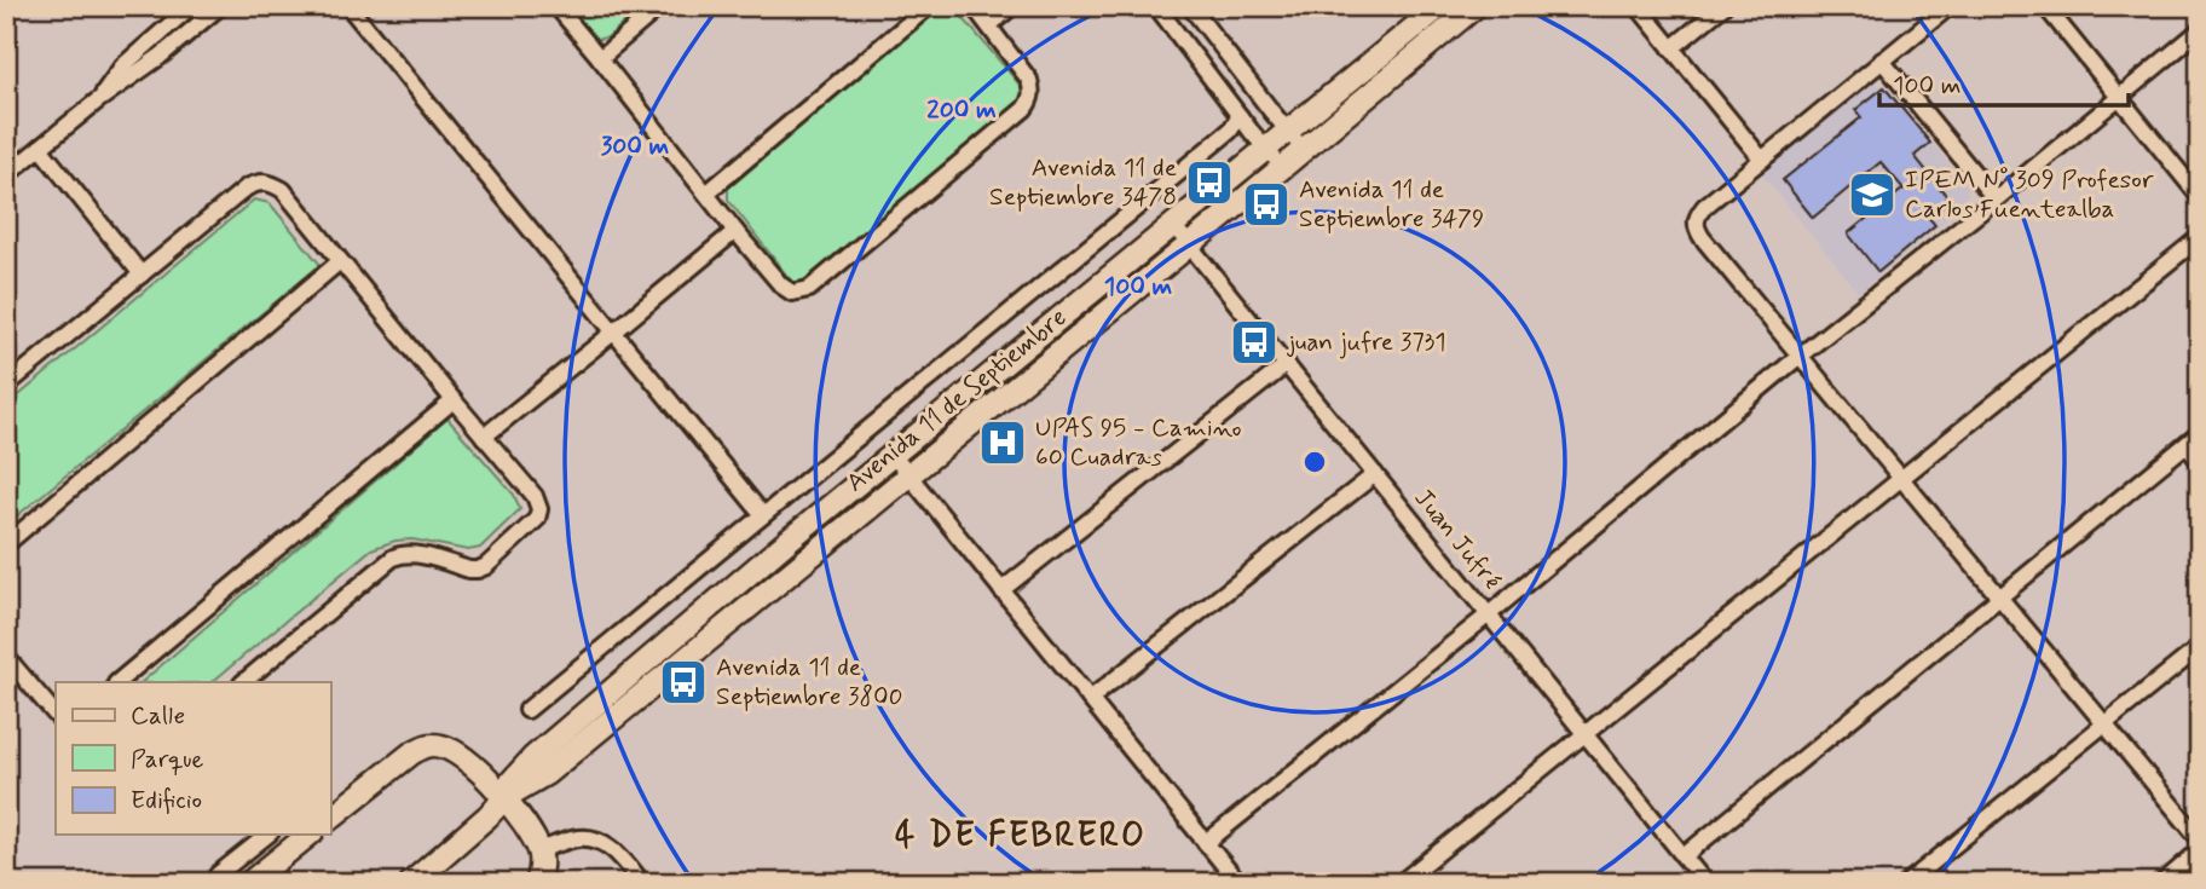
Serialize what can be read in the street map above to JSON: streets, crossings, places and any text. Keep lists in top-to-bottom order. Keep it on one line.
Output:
{"streets":{"main road":["Avenida 11 de Septiembre"],"street":["Juan Jufré"]},"crossings":[["Avenida 11 de Septiembre","Juan Jufré"]],"districts":["4 DE FEBRERO"],"places":{"bus stop":["Avenida 11 de Septiembre 3478","Avenida 11 de Septiembre 3479","juan jufre 3731","Avenida 11 de Septiembre 3800"],"school or university":["IPEM N° 309 Profesor Carlos Fuentealba"],"hospital":["UPAS 95 - Camino 60 Cuadras"]},"legend":["Calle","Parque","Edificio"],"scale_bar":"100 m","rings":["200 m","300 m","100 m"]}
